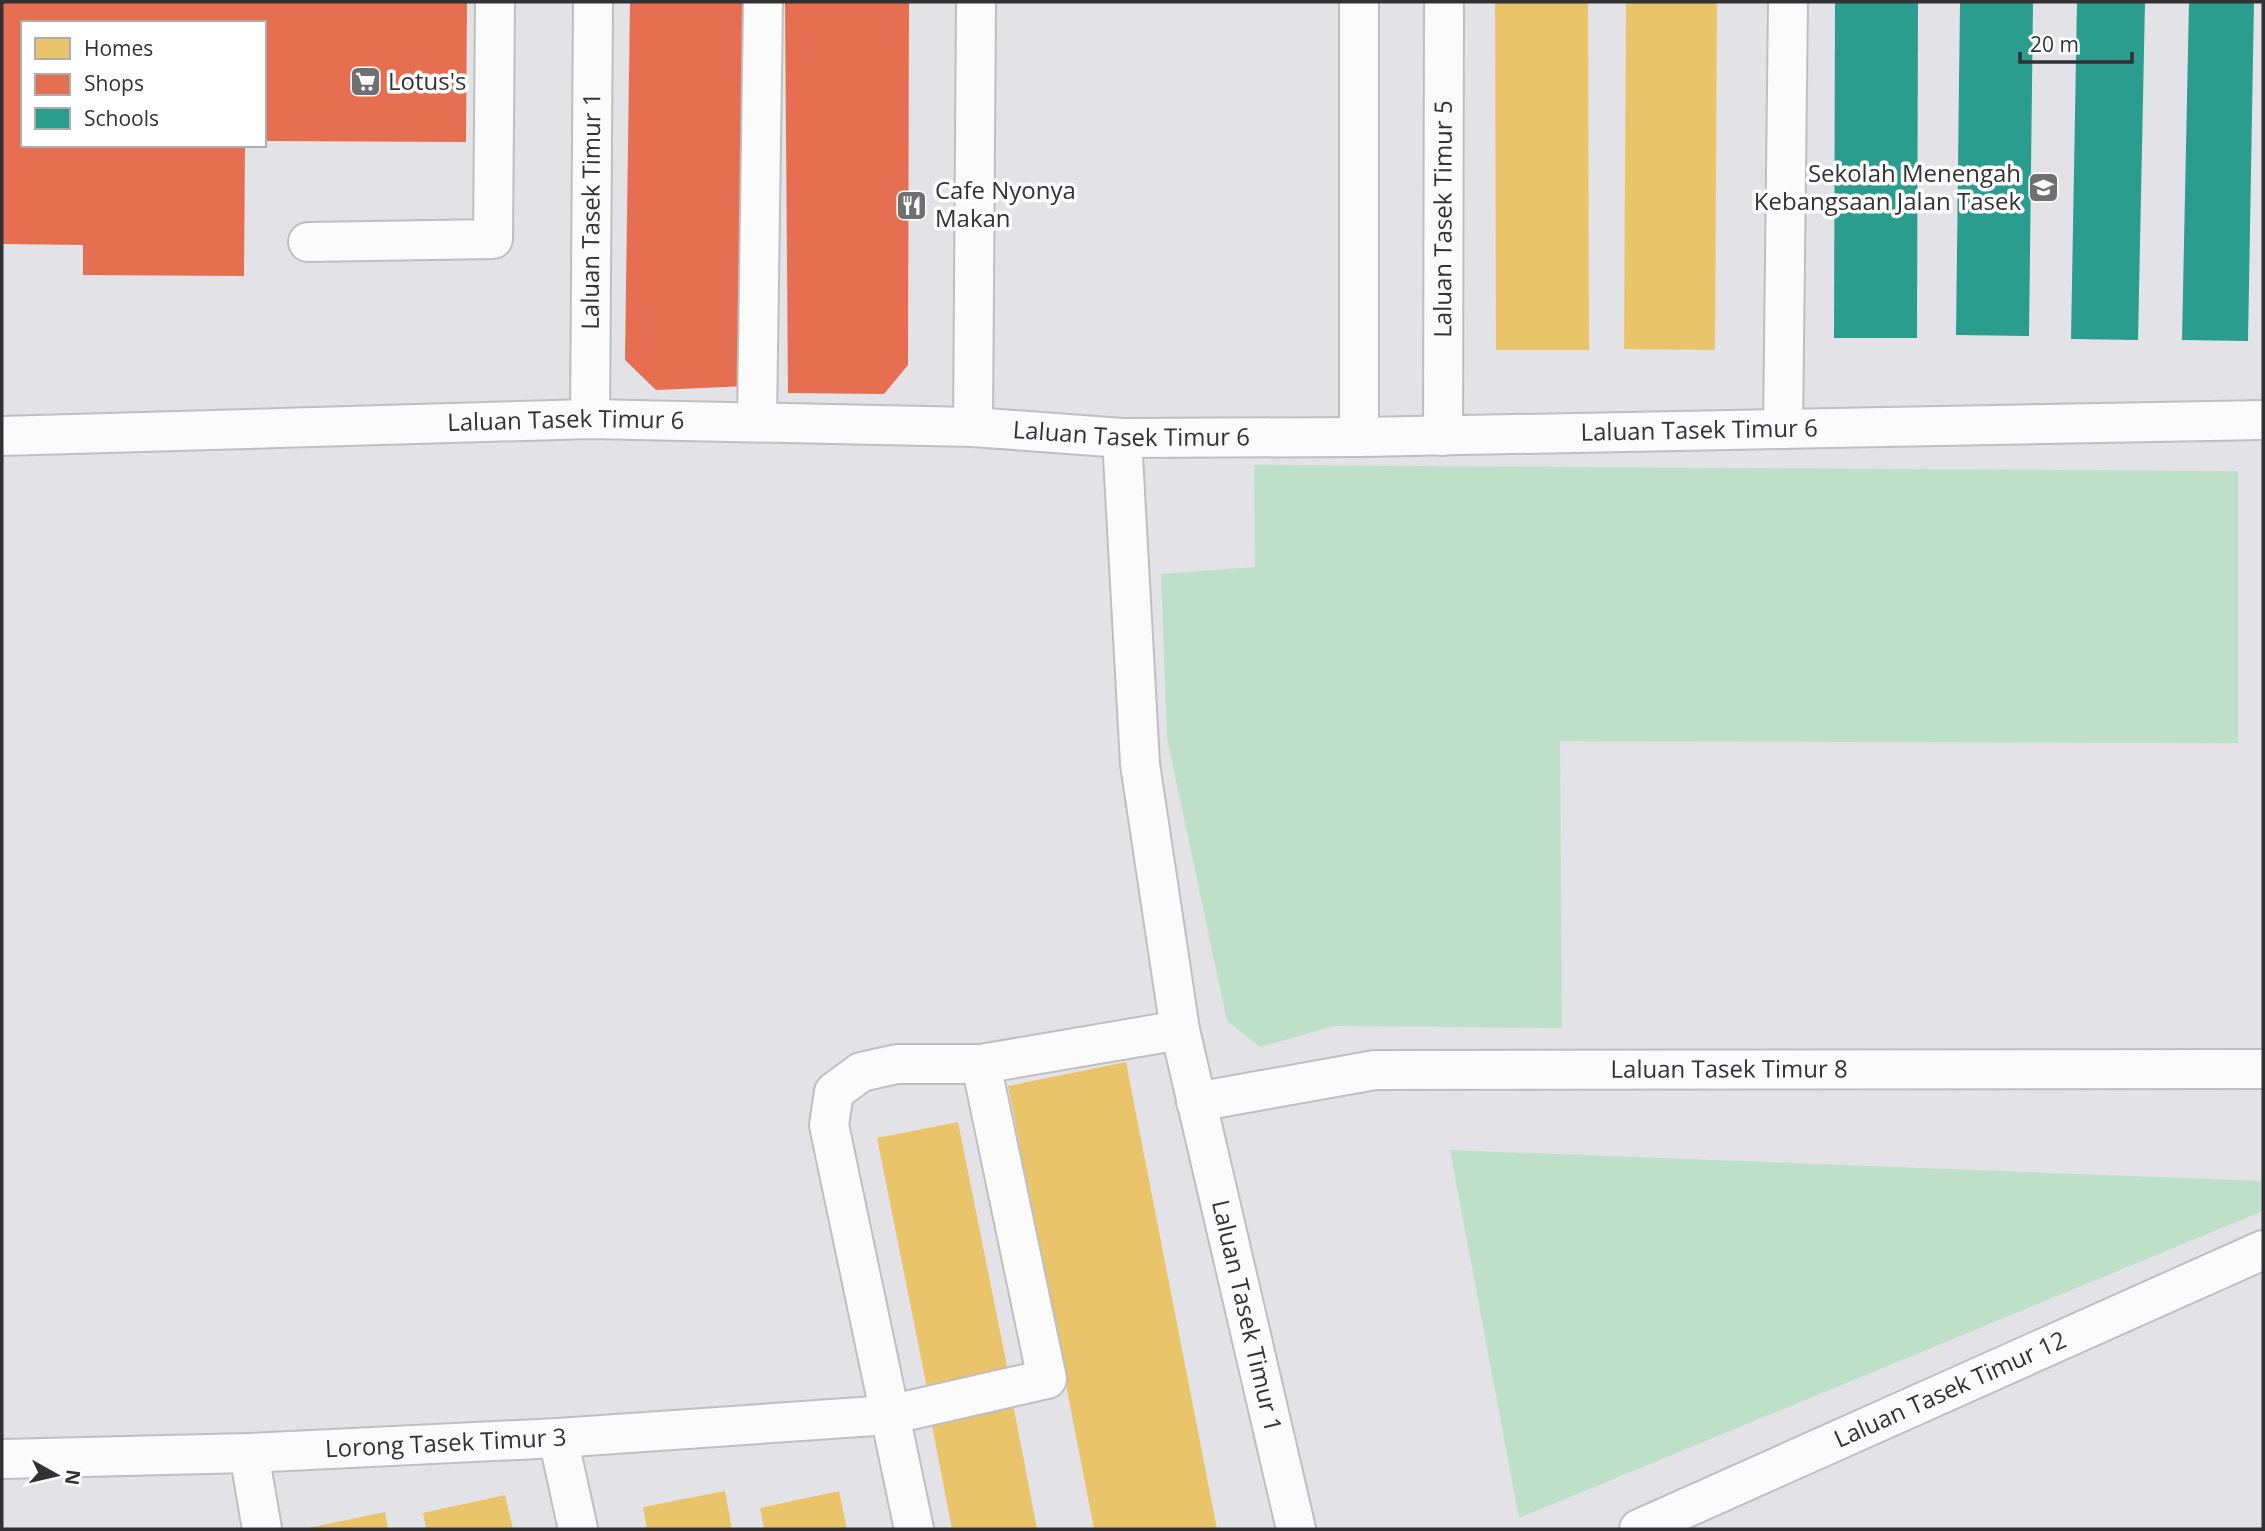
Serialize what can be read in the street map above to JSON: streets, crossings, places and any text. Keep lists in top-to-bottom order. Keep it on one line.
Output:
{"streets":{"street":["Laluan Tasek Timur 1","Laluan Tasek Timur 5","Laluan Tasek Timur 6","Laluan Tasek Timur 8","Laluan Tasek Timur 12","Lorong Tasek Timur 3"]},"crossings":[["Laluan Tasek Timur 1","Laluan Tasek Timur 6"],["Laluan Tasek Timur 1","Laluan Tasek Timur 8"],["Laluan Tasek Timur 5","Laluan Tasek Timur 6"]],"places":{"supermarket":["Lotus's"],"school or university":["Sekolah Menengah Kebangsaan Jalan Tasek"],"restaurant":["Cafe Nyonya Makan"]},"legend":["Homes","Shops","Schools"],"scale_bar":"20 m","north":"right"}
